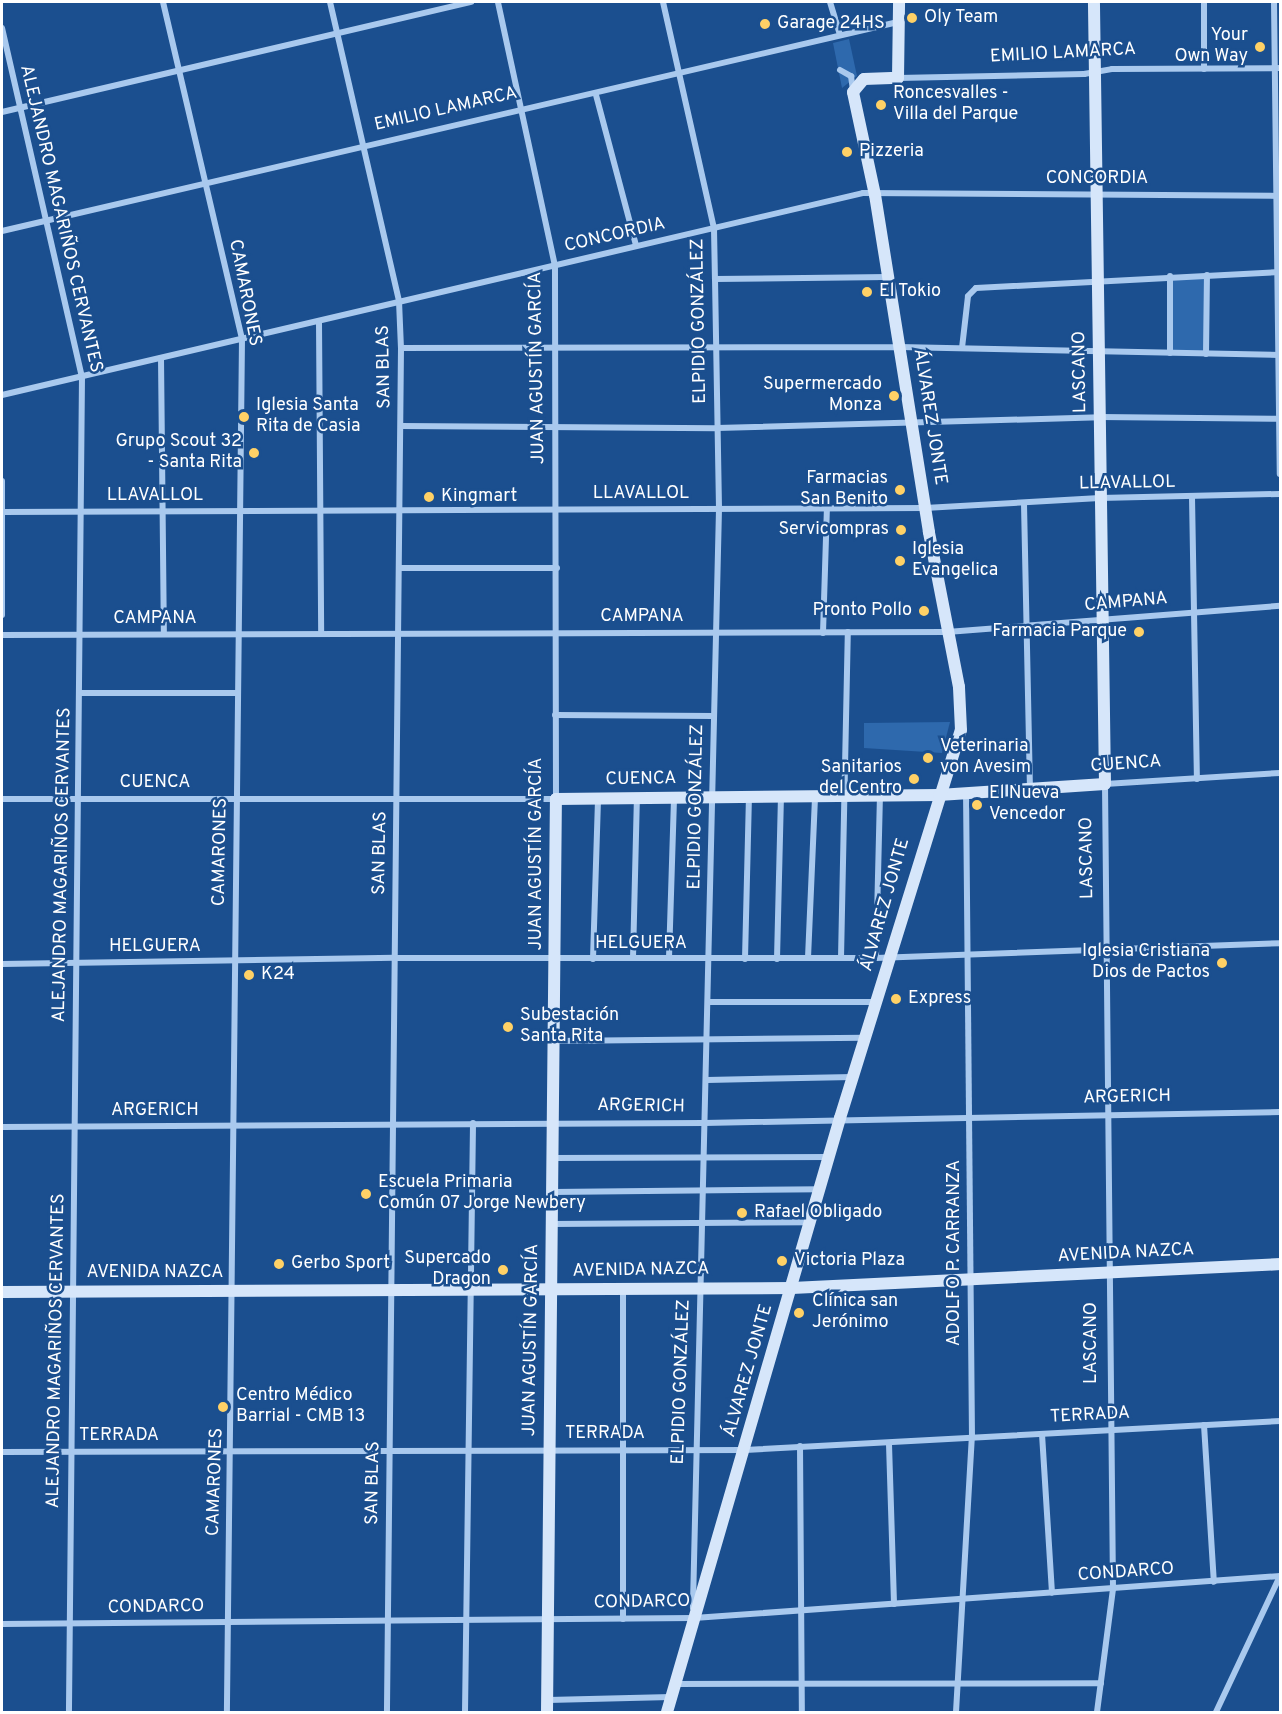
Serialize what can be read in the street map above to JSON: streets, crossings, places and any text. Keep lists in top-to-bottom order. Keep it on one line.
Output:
{"streets":{"street":["EMILIO LAMARCA","CONCORDIA","ALEJANDRO MAGARIÑOS CERVANTES","CAMARONES","ELPIDIO GONZÁLEZ","SAN BLAS","JUAN AGUSTÍN GARCÍA","LASCANO","ÁLVAREZ JONTE","LLAVALLOL","CAMPANA","CUENCA","HELGUERA","ARGERICH","ADOLFO P. CARRANZA","AVENIDA NAZCA","TERRADA","CONDARCO"]},"crossings":[["EMILIO LAMARCA","ALEJANDRO MAGARIÑOS CERVANTES"],["EMILIO LAMARCA","CAMARONES"],["EMILIO LAMARCA","ELPIDIO GONZÁLEZ"],["EMILIO LAMARCA","SAN BLAS"],["EMILIO LAMARCA","JUAN AGUSTÍN GARCÍA"],["EMILIO LAMARCA","LASCANO"],["EMILIO LAMARCA","ÁLVAREZ JONTE"],["CONCORDIA","ALEJANDRO MAGARIÑOS CERVANTES"],["CONCORDIA","CAMARONES"],["CONCORDIA","ELPIDIO GONZÁLEZ"],["CONCORDIA","SAN BLAS"],["CONCORDIA","JUAN AGUSTÍN GARCÍA"],["CONCORDIA","LASCANO"],["CONCORDIA","ÁLVAREZ JONTE"],["ALEJANDRO MAGARIÑOS CERVANTES","LLAVALLOL"],["ALEJANDRO MAGARIÑOS CERVANTES","CAMPANA"],["ALEJANDRO MAGARIÑOS CERVANTES","CUENCA"],["ALEJANDRO MAGARIÑOS CERVANTES","HELGUERA"],["ALEJANDRO MAGARIÑOS CERVANTES","ARGERICH"],["ALEJANDRO MAGARIÑOS CERVANTES","AVENIDA NAZCA"],["ALEJANDRO MAGARIÑOS CERVANTES","TERRADA"],["ALEJANDRO MAGARIÑOS CERVANTES","CONDARCO"],["CAMARONES","LLAVALLOL"],["CAMARONES","CAMPANA"],["CAMARONES","CUENCA"],["CAMARONES","HELGUERA"],["CAMARONES","ARGERICH"],["CAMARONES","AVENIDA NAZCA"],["CAMARONES","TERRADA"],["CAMARONES","CONDARCO"],["ELPIDIO GONZÁLEZ","ÁLVAREZ JONTE"],["ELPIDIO GONZÁLEZ","LLAVALLOL"],["ELPIDIO GONZÁLEZ","CAMPANA"],["ELPIDIO GONZÁLEZ","CUENCA"],["ELPIDIO GONZÁLEZ","HELGUERA"],["ELPIDIO GONZÁLEZ","ARGERICH"],["ELPIDIO GONZÁLEZ","AVENIDA NAZCA"],["ELPIDIO GONZÁLEZ","TERRADA"],["ELPIDIO GONZÁLEZ","CONDARCO"],["SAN BLAS","LLAVALLOL"],["SAN BLAS","CAMPANA"],["SAN BLAS","CUENCA"],["SAN BLAS","HELGUERA"],["SAN BLAS","ARGERICH"],["SAN BLAS","AVENIDA NAZCA"],["SAN BLAS","TERRADA"],["SAN BLAS","CONDARCO"],["JUAN AGUSTÍN GARCÍA","LLAVALLOL"],["JUAN AGUSTÍN GARCÍA","CAMPANA"],["JUAN AGUSTÍN GARCÍA","CUENCA"],["JUAN AGUSTÍN GARCÍA","HELGUERA"],["JUAN AGUSTÍN GARCÍA","ARGERICH"],["JUAN AGUSTÍN GARCÍA","AVENIDA NAZCA"],["JUAN AGUSTÍN GARCÍA","TERRADA"],["JUAN AGUSTÍN GARCÍA","CONDARCO"],["LASCANO","LLAVALLOL"],["LASCANO","CAMPANA"],["LASCANO","CUENCA"],["LASCANO","HELGUERA"],["LASCANO","ARGERICH"],["LASCANO","AVENIDA NAZCA"],["LASCANO","TERRADA"],["LASCANO","CONDARCO"],["ÁLVAREZ JONTE","LLAVALLOL"],["ÁLVAREZ JONTE","CAMPANA"],["ÁLVAREZ JONTE","CUENCA"],["ÁLVAREZ JONTE","HELGUERA"],["ÁLVAREZ JONTE","ARGERICH"],["ÁLVAREZ JONTE","AVENIDA NAZCA"],["ÁLVAREZ JONTE","TERRADA"],["ÁLVAREZ JONTE","CONDARCO"],["CUENCA","ADOLFO P. CARRANZA"],["HELGUERA","ADOLFO P. CARRANZA"],["ARGERICH","ADOLFO P. CARRANZA"],["ADOLFO P. CARRANZA","AVENIDA NAZCA"],["ADOLFO P. CARRANZA","TERRADA"],["ADOLFO P. CARRANZA","CONDARCO"]],"places":["Oly Team","Garage 24HS","Your Own Way","Roncesvalles - Villa del Parque","Pizzeria","El Tokio","Supermercado Monza","Iglesia Santa Rita de Casia","Grupo Scout 32 - Santa Rita","Farmacias San Benito","Kingmart","Servicompras","Iglesia Evangelica","Pronto Pollo","Farmacia Parque","Veterinaria von Avesim","Sanitarios del Centro","El Nueva Vencedor","Iglesia Cristiana Dios de Pactos","K24","Express","Subestación Santa Rita","Escuela Primaria Común 07 Jorge Newbery","Rafael Obligado","Victoria Plaza","Gerbo Sport","Supercado Dragon","Clínica san Jerónimo","Centro Médico Barrial - CMB 13"]}
